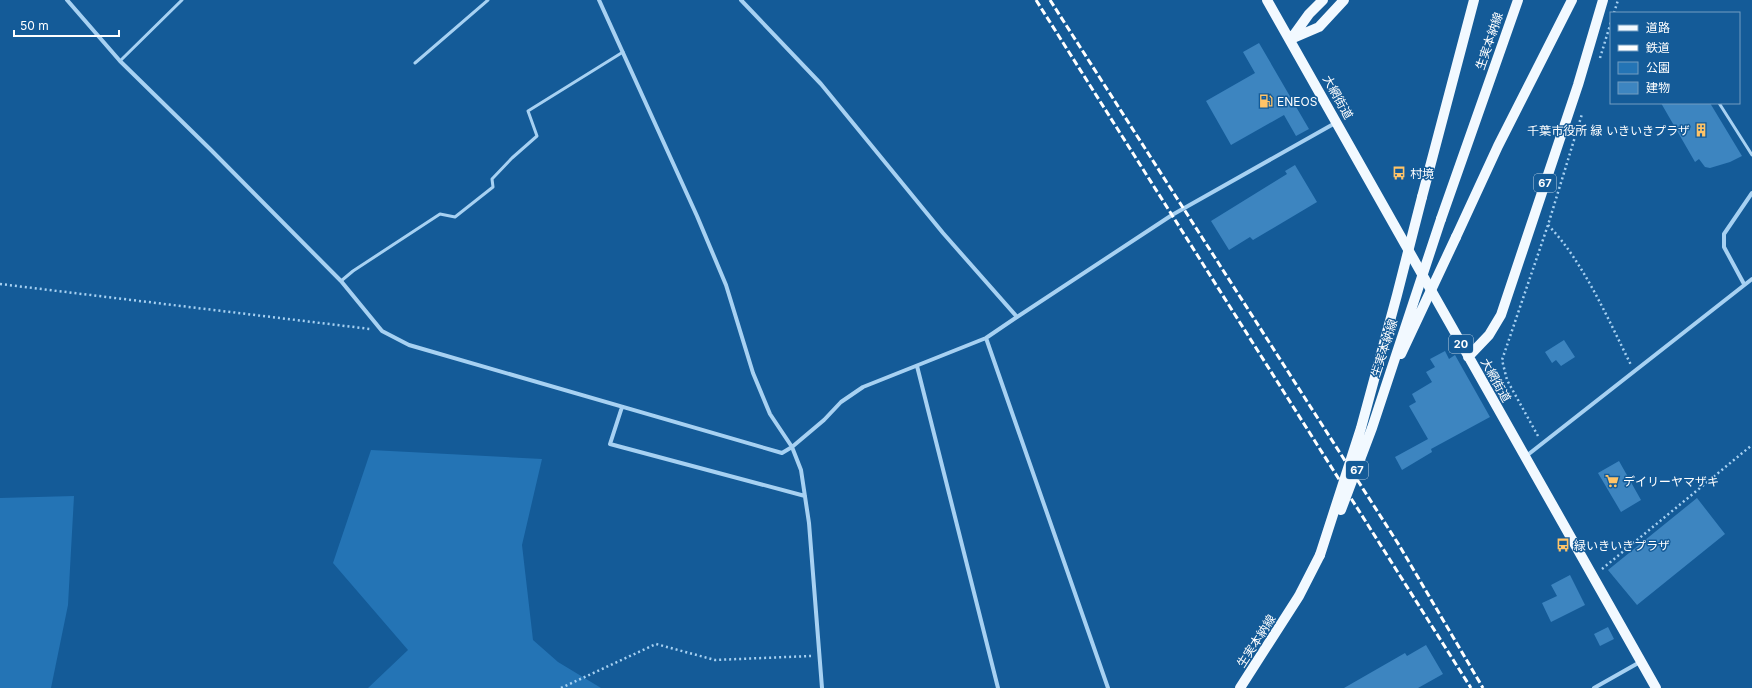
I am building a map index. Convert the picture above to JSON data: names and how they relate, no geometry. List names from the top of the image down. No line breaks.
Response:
{"streets":{"main road":["生実本納線","大網街道","67","20"]},"crossings":[["大網街道","67"]],"places":{"fuel station":["ENEOS"],"building":["千葉市役所 緑 いきいきプラザ"],"bus stop":["村境","緑いきいきプラザ"],"supermarket":["デイリーヤマザキ"]},"legend":["道路","鉄道","公園","建物"],"scale_bar":"50 m"}
